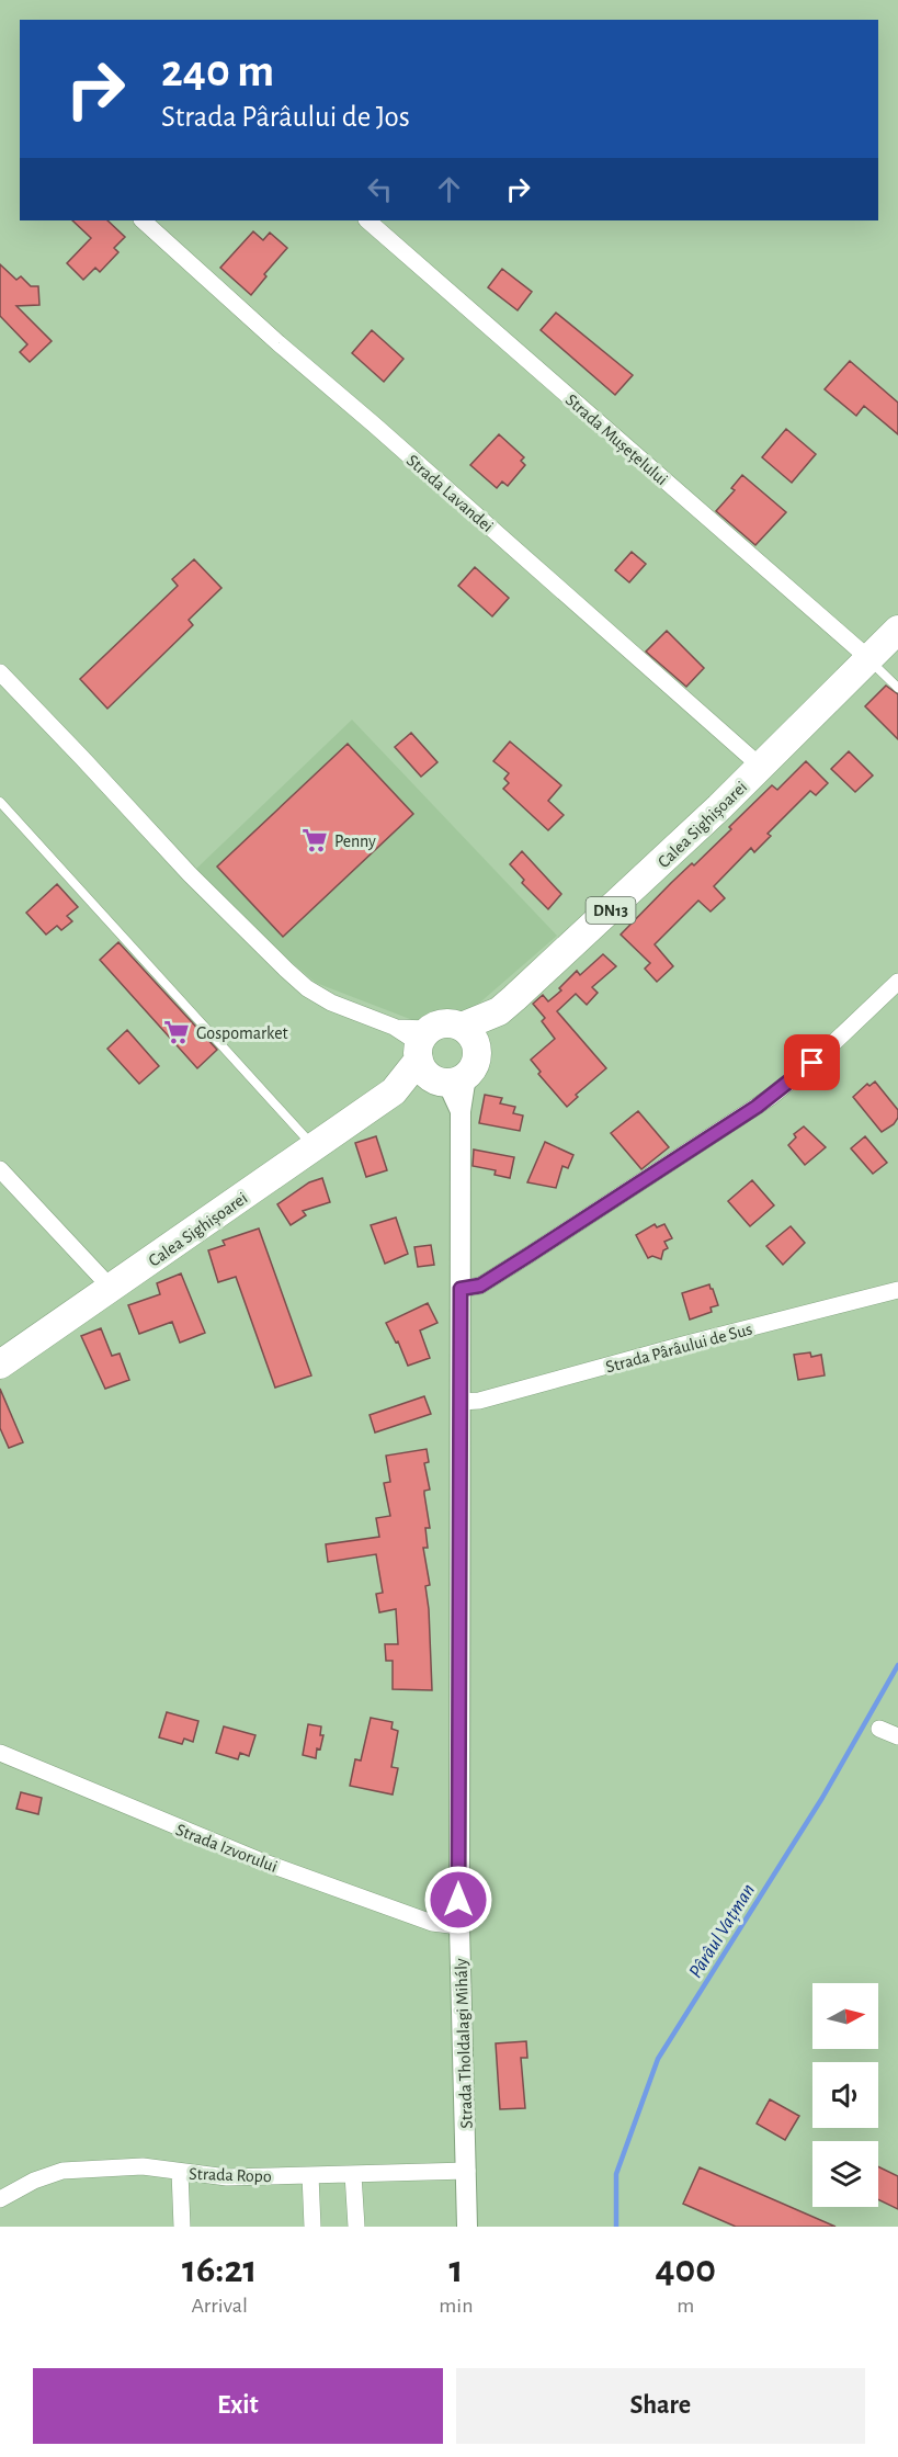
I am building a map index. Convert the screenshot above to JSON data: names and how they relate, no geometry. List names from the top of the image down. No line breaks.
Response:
{"streets":{"highway":["Calea Sighișoarei","DN13"],"street":["Strada Mușețelului","Strada Lavandei","Strada Pârâului de Sus","Strada Izvorului","Strada Tholdalagi Mihály","Strada Ropo"]},"crossings":[["Strada Mușețelului","Calea Sighișoarei"],["Strada Lavandei","Calea Sighișoarei"],["Calea Sighișoarei","DN13"],["Calea Sighișoarei","Strada Tholdalagi Mihály"],["DN13","Strada Tholdalagi Mihály"],["Strada Pârâului de Sus","Strada Tholdalagi Mihály"],["Strada Izvorului","Strada Tholdalagi Mihály"],["Strada Tholdalagi Mihály","Strada Ropo"]],"water":["Pârâul Vațman"],"places":{"supermarket":["Penny","Gospomarket"]},"north":"right","page":{"turn":["240 m","Strada Pârâului de Jos"],"eta":["16:21","Arrival","1","min","400","m"],"buttons":["Exit","Share"]}}
